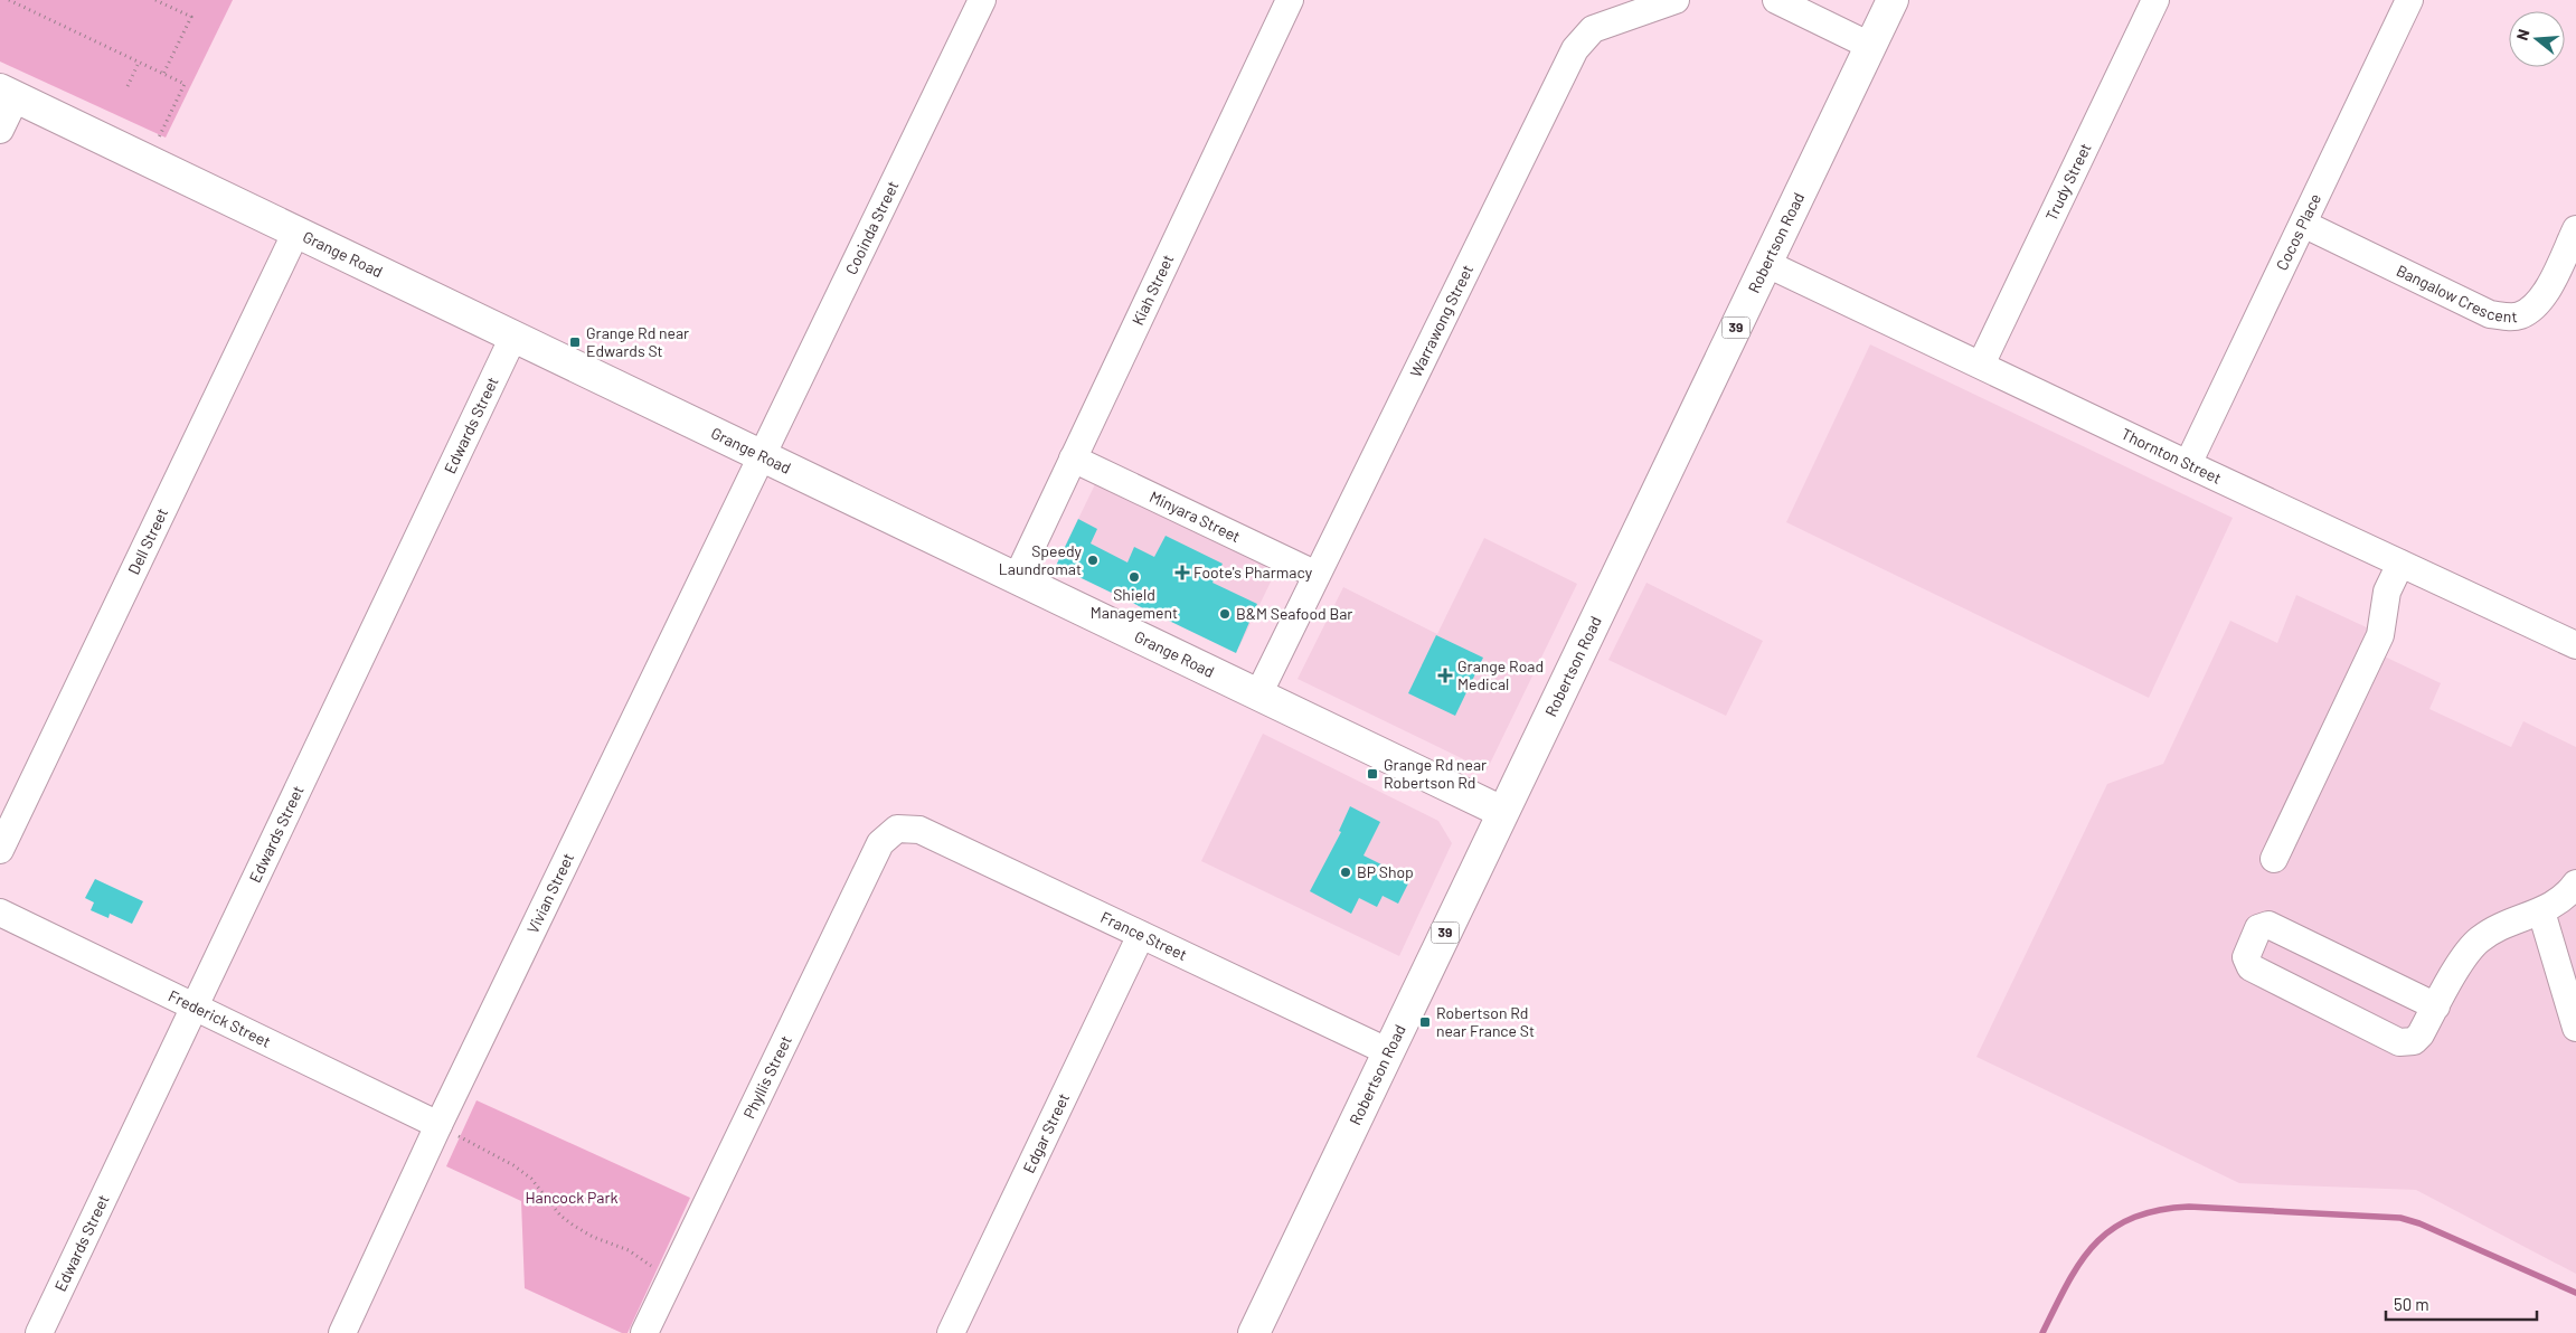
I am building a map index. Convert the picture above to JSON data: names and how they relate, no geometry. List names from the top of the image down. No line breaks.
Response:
{"streets":{"main road":["Robertson Road","Grange Road","39"],"street":["Trudy Street","Cooinda Street","Cocos Place","Kiah Street","Bangalow Crescent","Warrawong Street","Edwards Street","Thornton Street","Minyara Street","Dell Street","Vivian Street","France Street","Frederick Street","Phyllis Street","Edgar Street"]},"crossings":[["Trudy Street","Thornton Street"],["Cooinda Street","Grange Road"],["Cooinda Street","Vivian Street"],["Cocos Place","Bangalow Crescent"],["Cocos Place","Thornton Street"],["Robertson Road","Grange Road"],["Robertson Road","Thornton Street"],["Robertson Road","France Street"],["Grange Road","Kiah Street"],["Grange Road","Warrawong Street"],["Grange Road","Edwards Street"],["Grange Road","Dell Street"],["Grange Road","Vivian Street"],["Kiah Street","Minyara Street"],["Warrawong Street","Minyara Street"],["Edwards Street","Frederick Street"],["Vivian Street","Frederick Street"],["France Street","Phyllis Street"],["France Street","Edgar Street"]],"parks":["Hancock Park"],"places":{"transit":["Grange Rd near Edwards St","Grange Rd near Robertson Rd","Robertson Rd near France St"],"other":["Speedy Laundromat","Shield Management","B&M Seafood Bar","BP Shop"],"health":["Foote's Pharmacy","Grange Road Medical"]},"scale_bar":"50 m","north":"left"}
